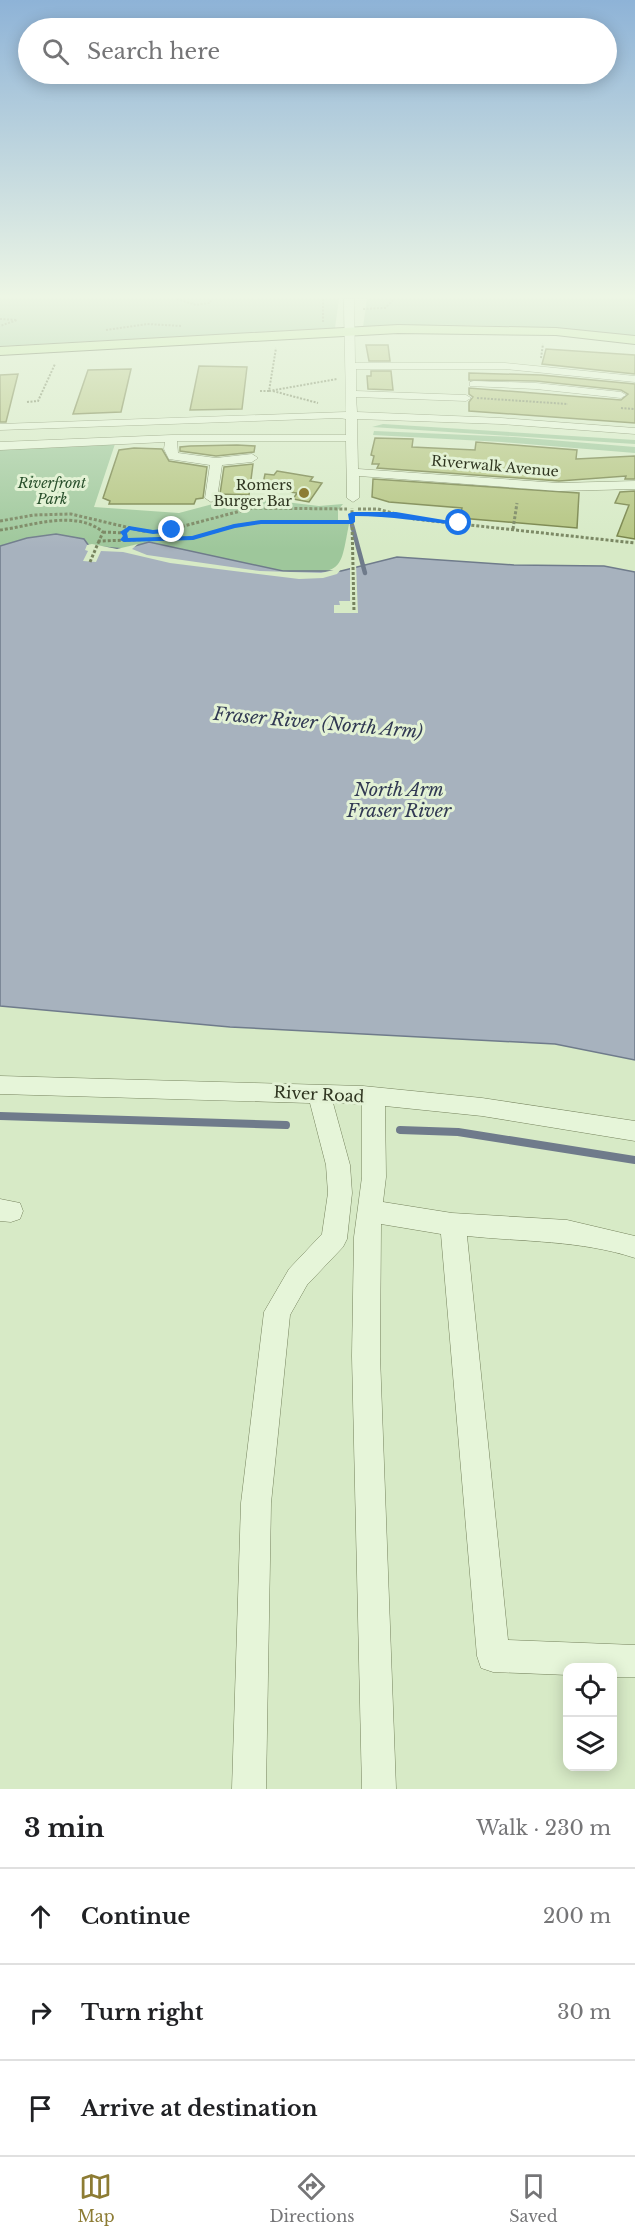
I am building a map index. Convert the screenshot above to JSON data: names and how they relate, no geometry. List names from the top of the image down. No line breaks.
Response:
{"streets":{"street":["Riverwalk Avenue","River Road"]},"water":["Fraser River (North Arm)","North Arm Fraser River"],"parks":["Riverfront Park"],"places":["Romers Burger Bar"],"page":{"search":"Search here","heading":["3 min","Walk · 230 m"],"list":[["Continue","200 m"],["Turn right","30 m"],"Arrive at destination"],"nav":["Map","Directions","Saved"]}}
